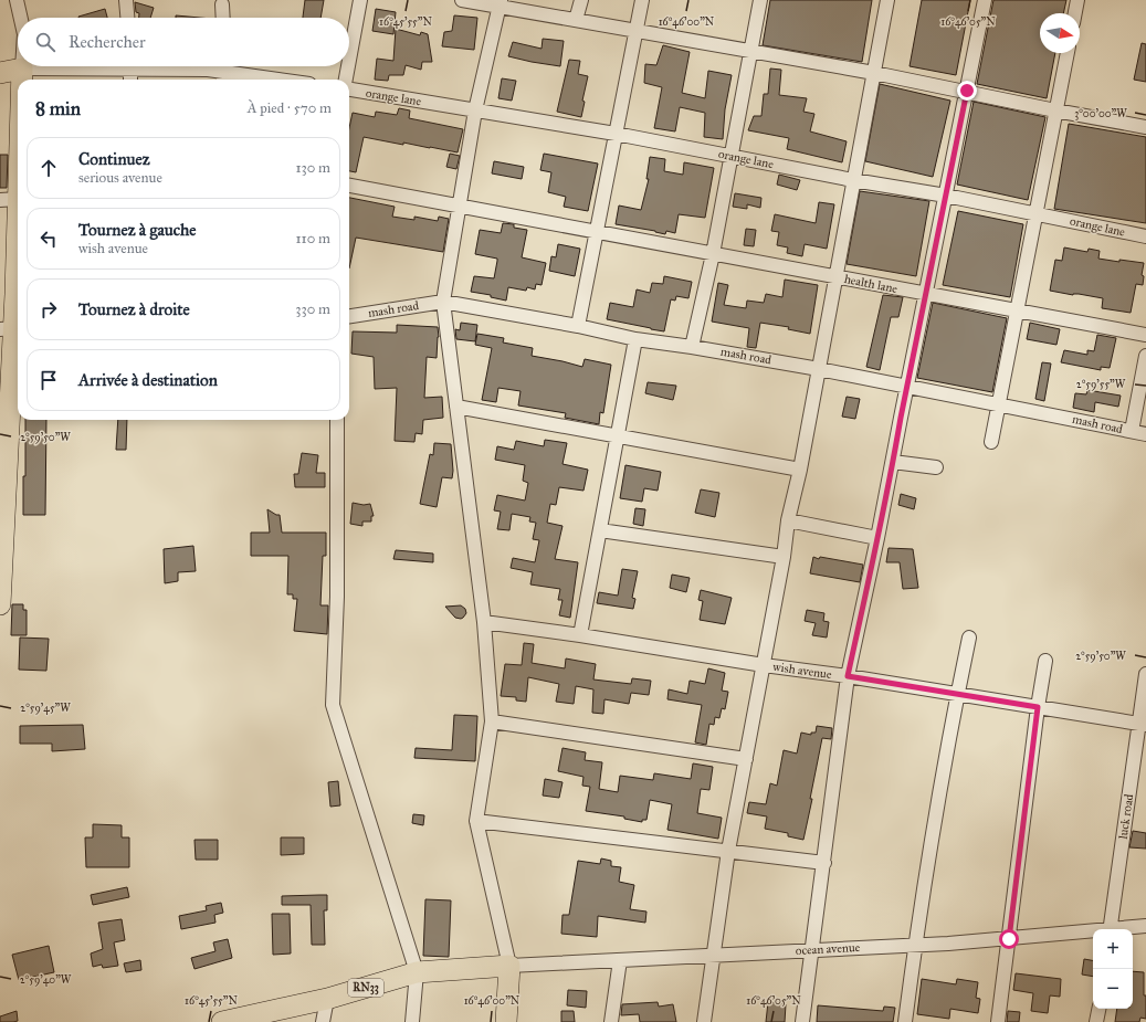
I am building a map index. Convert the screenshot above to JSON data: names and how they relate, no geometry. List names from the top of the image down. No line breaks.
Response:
{"streets":{"main road":["RN33"],"street":["orange lane","health lane","mash road","wish avenue","luck road","ocean avenue"]},"crossings":[["wish avenue","luck road"],["ocean avenue","RN33"]],"north":"right","page":{"search":"Rechercher","heading":["8 min","À pied · 570 m"],"list":[["Continuez","serious avenue","130 m"],["Tournez à gauche","wish avenue","110 m"],["Tournez à droite","330 m"],"Arrivée à destination"],"map_buttons":["+","−"]},"coordinates":["16°45'55\"N","16°46'00\"N","16°46'05\"N","3°00'00\"W","2°59'55\"W","2°59'50\"W","2°59'45\"W","2°59'40\"W"]}
